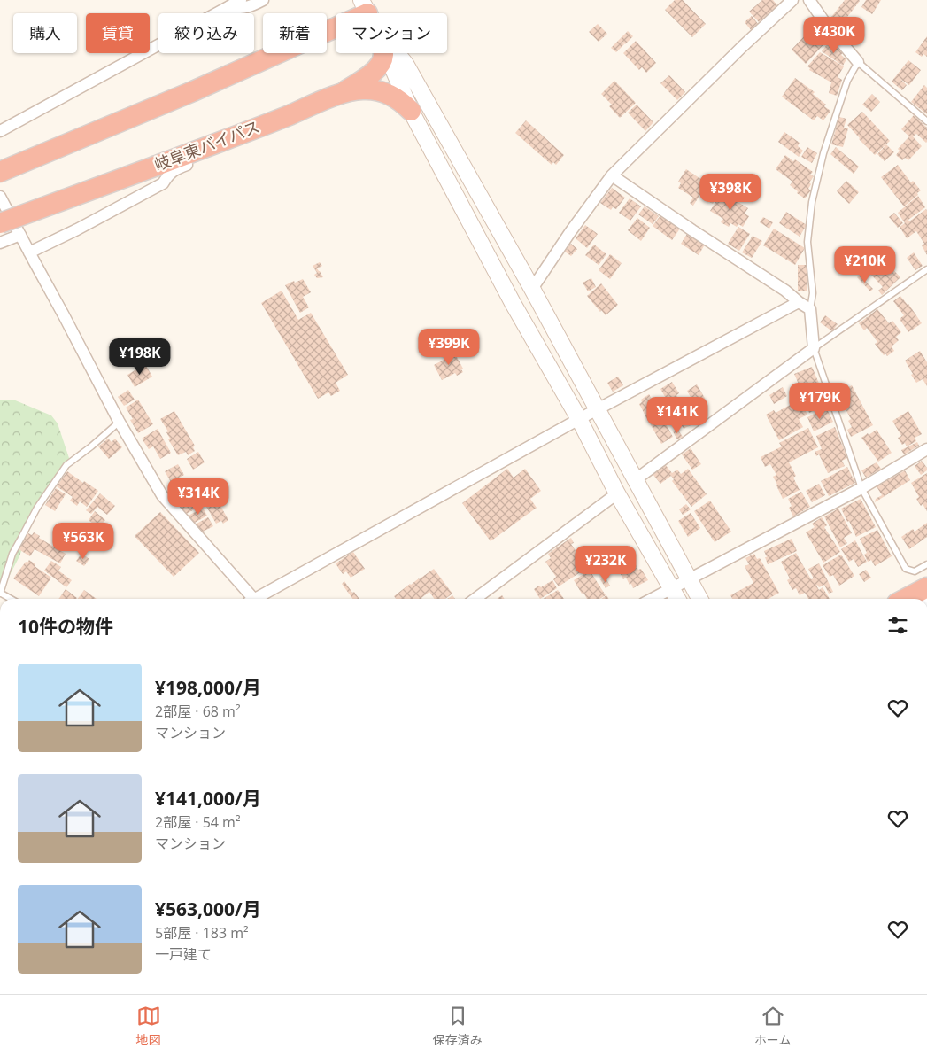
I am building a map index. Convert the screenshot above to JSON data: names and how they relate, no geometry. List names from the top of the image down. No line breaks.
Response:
{"streets":{"highway":["岐阜東バイパス"]},"page":{"chip":["購入","賃貸","絞り込み","新着","マンション"],"price":["¥430K","¥398K","¥210K","¥399K","¥198K","¥179K","¥141K","¥314K","¥563K","¥232K"],"heading":"10件の物件","list":[{"name":"¥198,000/月","note":"2部屋 · 68 m² · マンション"},{"name":"¥141,000/月","note":"2部屋 · 54 m² · マンション"},{"name":"¥563,000/月","note":"5部屋 · 183 m² · 一戸建て"}],"tabs":["地図","保存済み","ホーム"]}}
